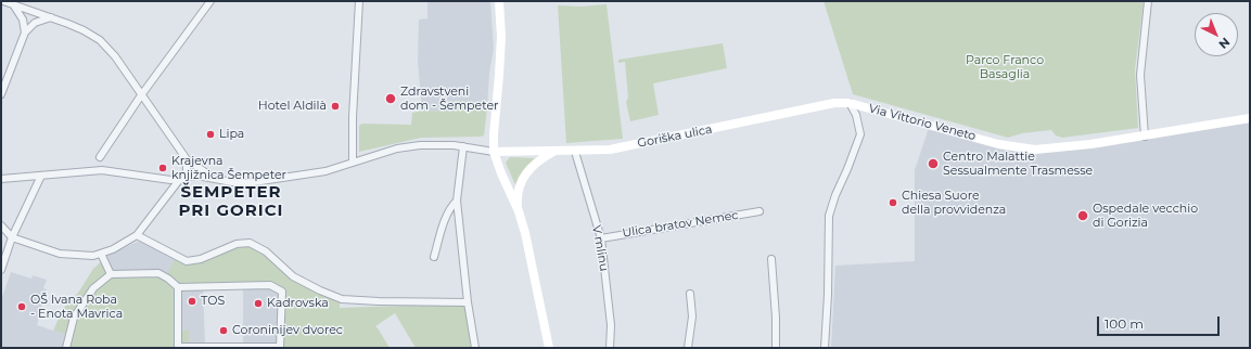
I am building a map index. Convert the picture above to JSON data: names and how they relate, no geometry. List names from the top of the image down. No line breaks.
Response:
{"streets":{"street":["Via Vittorio Veneto","Goriška ulica","Ulica bratov Nemec","V mlinu"]},"crossings":[["Via Vittorio Veneto","Goriška ulica"],["Goriška ulica","V mlinu"],["Ulica bratov Nemec","V mlinu"]],"districts":["ŠEMPETER PRI GORICI"],"parks":["Parco Franco Basaglia"],"places":["Zdravstveni dom - Šempeter","Hotel Aldilà","Lipa","Centro Malattie Sessualmente Trasmesse","Krajevna knjižnica Šempeter","Chiesa Suore della provvidenza","Ospedale vecchio di Gorizia","TOS","Kadrovska","OŠ Ivana Roba - Enota Mavrica","Coroninijev dvorec"],"scale_bar":"100 m","north":"bottom right"}
